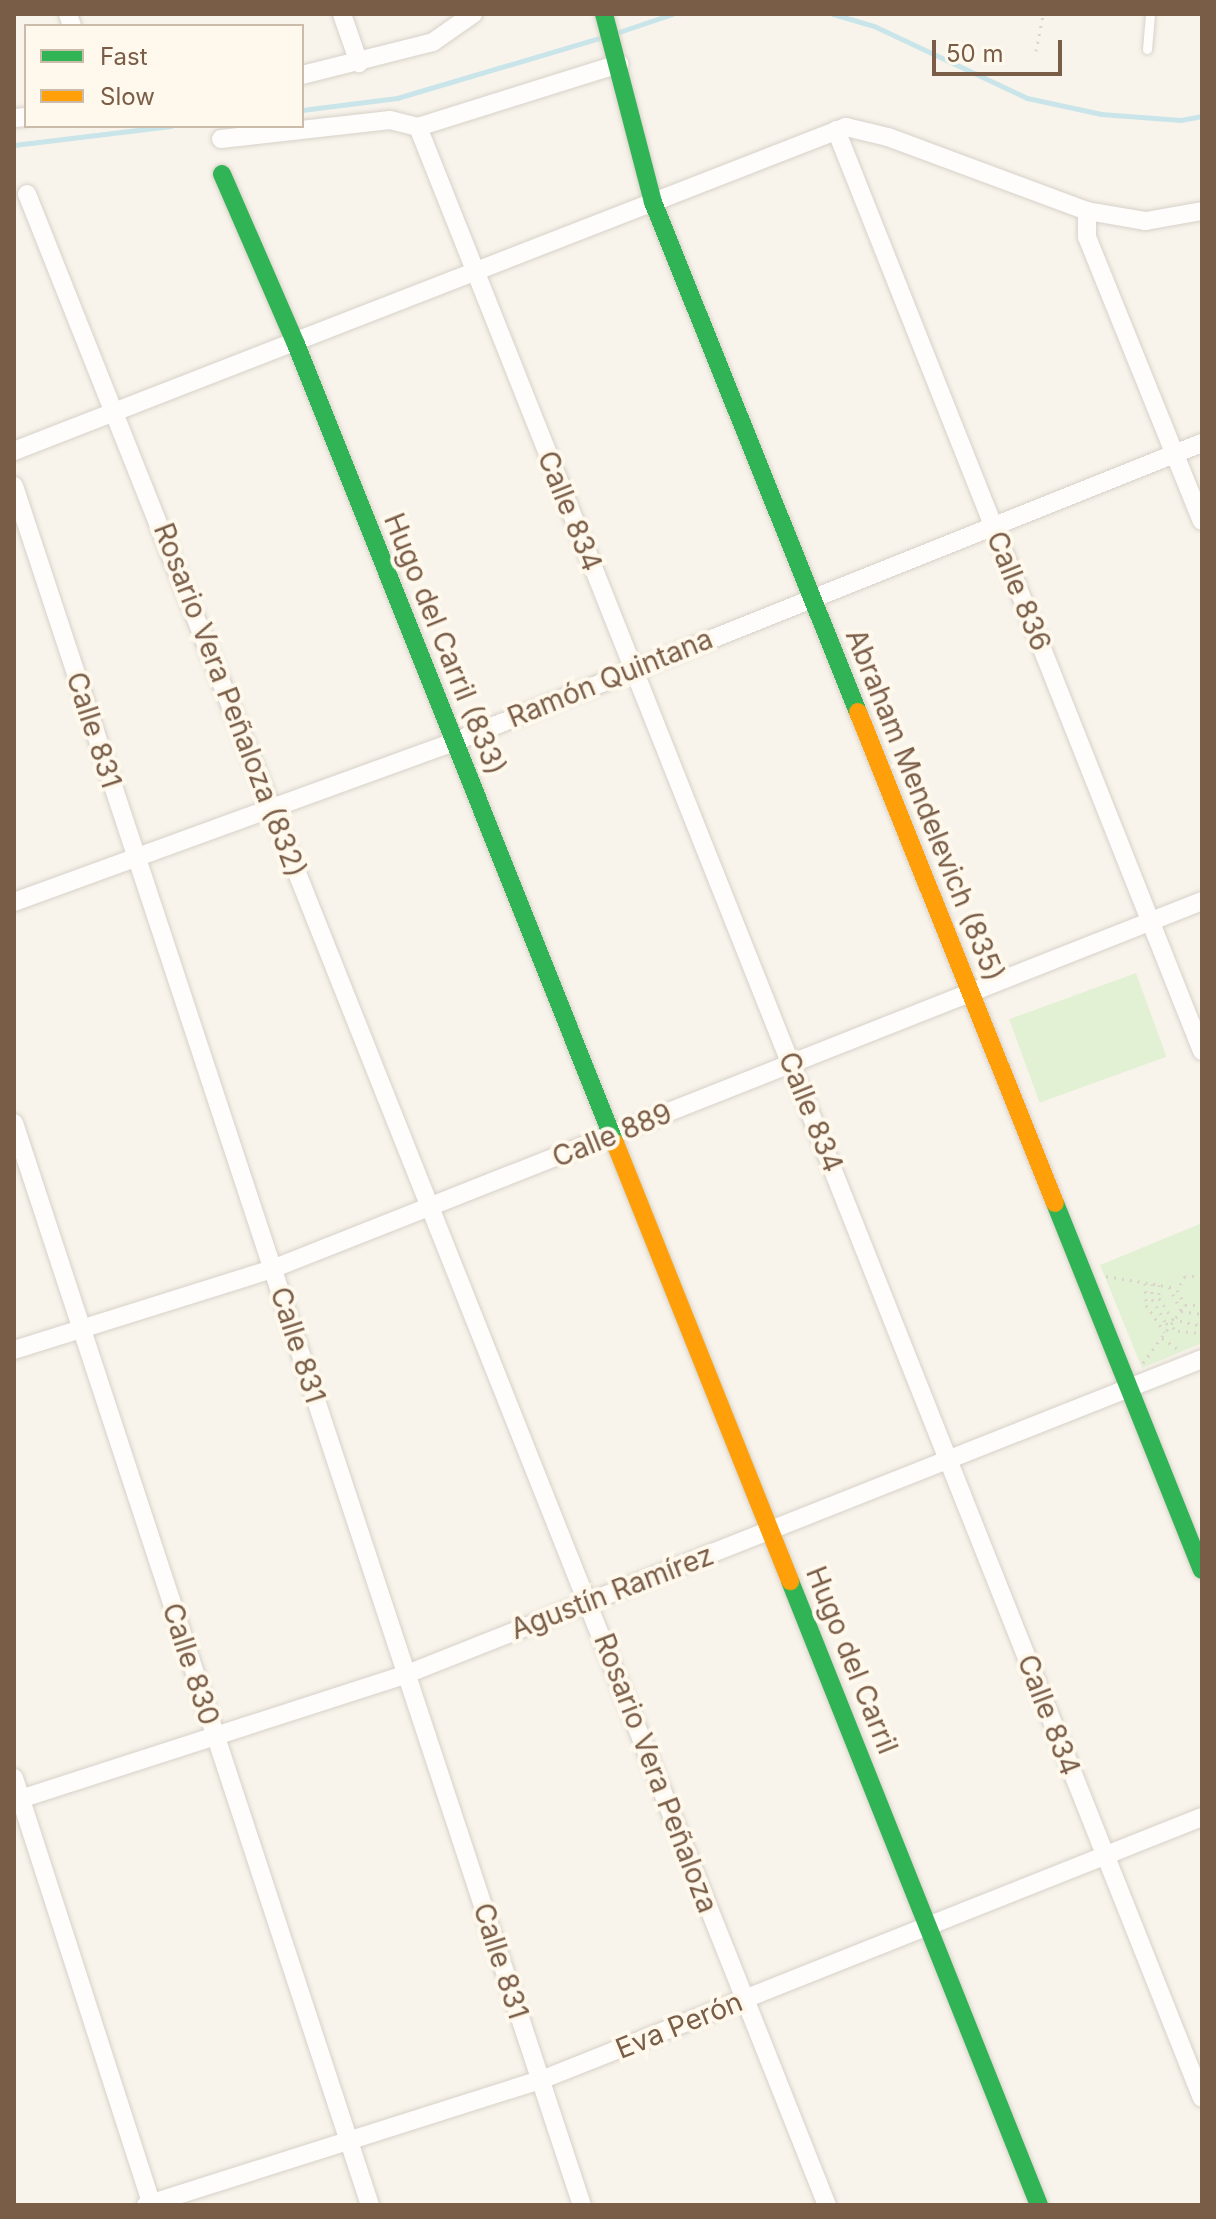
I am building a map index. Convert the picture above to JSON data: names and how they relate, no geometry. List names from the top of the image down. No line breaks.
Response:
{"streets":{"street":["Calle 834","Calle 836","Hugo del Carril (833)","Ramón Quintana","Rosario Vera Peñaloza (832)","Calle 831","Abraham Mendelevich (835)","Calle 889","Agustín Ramírez","Hugo del Carril","Calle 830","Rosario Vera Peñaloza","Eva Perón"]},"crossings":[["Calle 834","Ramón Quintana"],["Calle 834","Calle 889"],["Calle 834","Agustín Ramírez"],["Calle 834","Eva Perón"],["Calle 836","Ramón Quintana"],["Calle 836","Calle 889"],["Hugo del Carril (833)","Ramón Quintana"],["Hugo del Carril (833)","Calle 889"],["Hugo del Carril (833)","Hugo del Carril"],["Ramón Quintana","Rosario Vera Peñaloza (832)"],["Ramón Quintana","Calle 831"],["Ramón Quintana","Abraham Mendelevich (835)"],["Rosario Vera Peñaloza (832)","Calle 889"],["Rosario Vera Peñaloza (832)","Rosario Vera Peñaloza"],["Calle 831","Calle 889"],["Calle 831","Agustín Ramírez"],["Calle 831","Eva Perón"],["Abraham Mendelevich (835)","Calle 889"],["Abraham Mendelevich (835)","Agustín Ramírez"],["Calle 889","Hugo del Carril"],["Calle 889","Calle 830"],["Calle 889","Rosario Vera Peñaloza"],["Agustín Ramírez","Hugo del Carril"],["Agustín Ramírez","Calle 830"],["Agustín Ramírez","Rosario Vera Peñaloza"],["Hugo del Carril","Eva Perón"],["Calle 830","Eva Perón"],["Rosario Vera Peñaloza","Eva Perón"]],"legend":["Fast","Slow"],"scale_bar":"50 m"}
